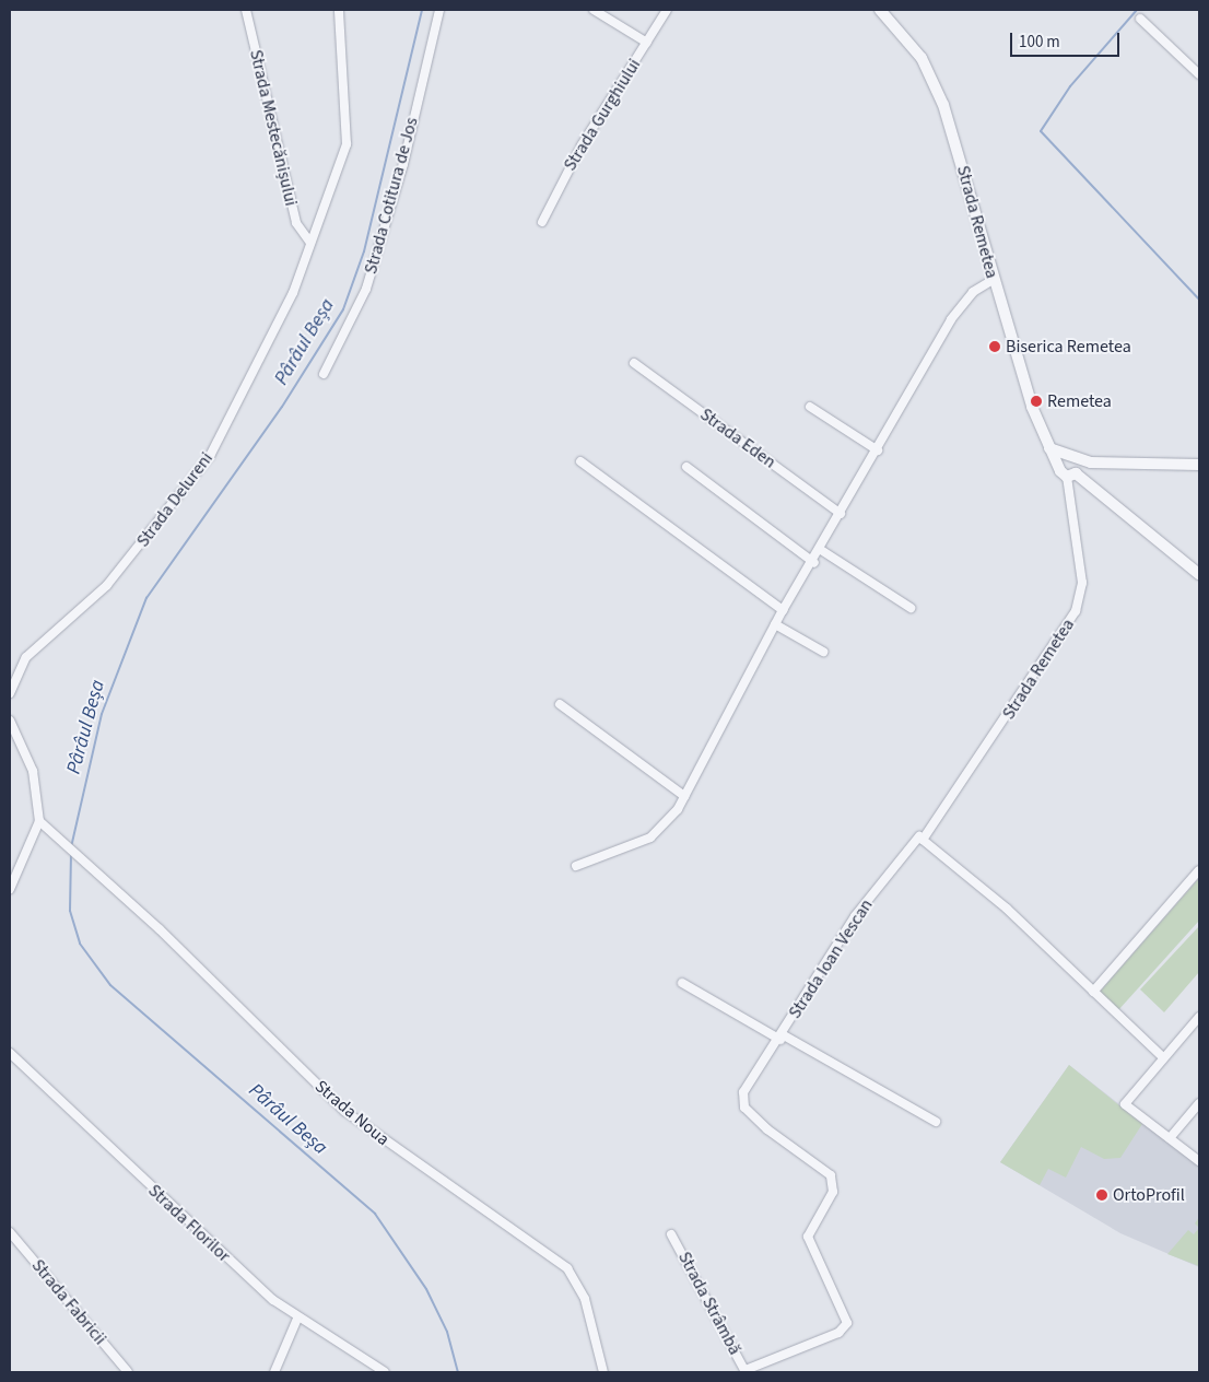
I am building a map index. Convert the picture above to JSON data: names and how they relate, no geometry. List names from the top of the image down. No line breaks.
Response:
{"streets":{"street":["Strada Gurghiului","Strada Mestecănișului","Strada Cotitura de Jos","Strada Remetea","Strada Eden","Strada Delureni","Strada Ioan Vescan","Strada Noua","Strada Florilor","Strada Fabricii","Strada Strâmbă"]},"crossings":[["Strada Mestecănișului","Strada Delureni"],["Strada Remetea","Strada Ioan Vescan"],["Strada Ioan Vescan","Strada Strâmbă"]],"water":["Pârâul Beșa"],"places":["Biserica Remetea","Remetea","OrtoProfil"],"scale_bar":"100 m"}
